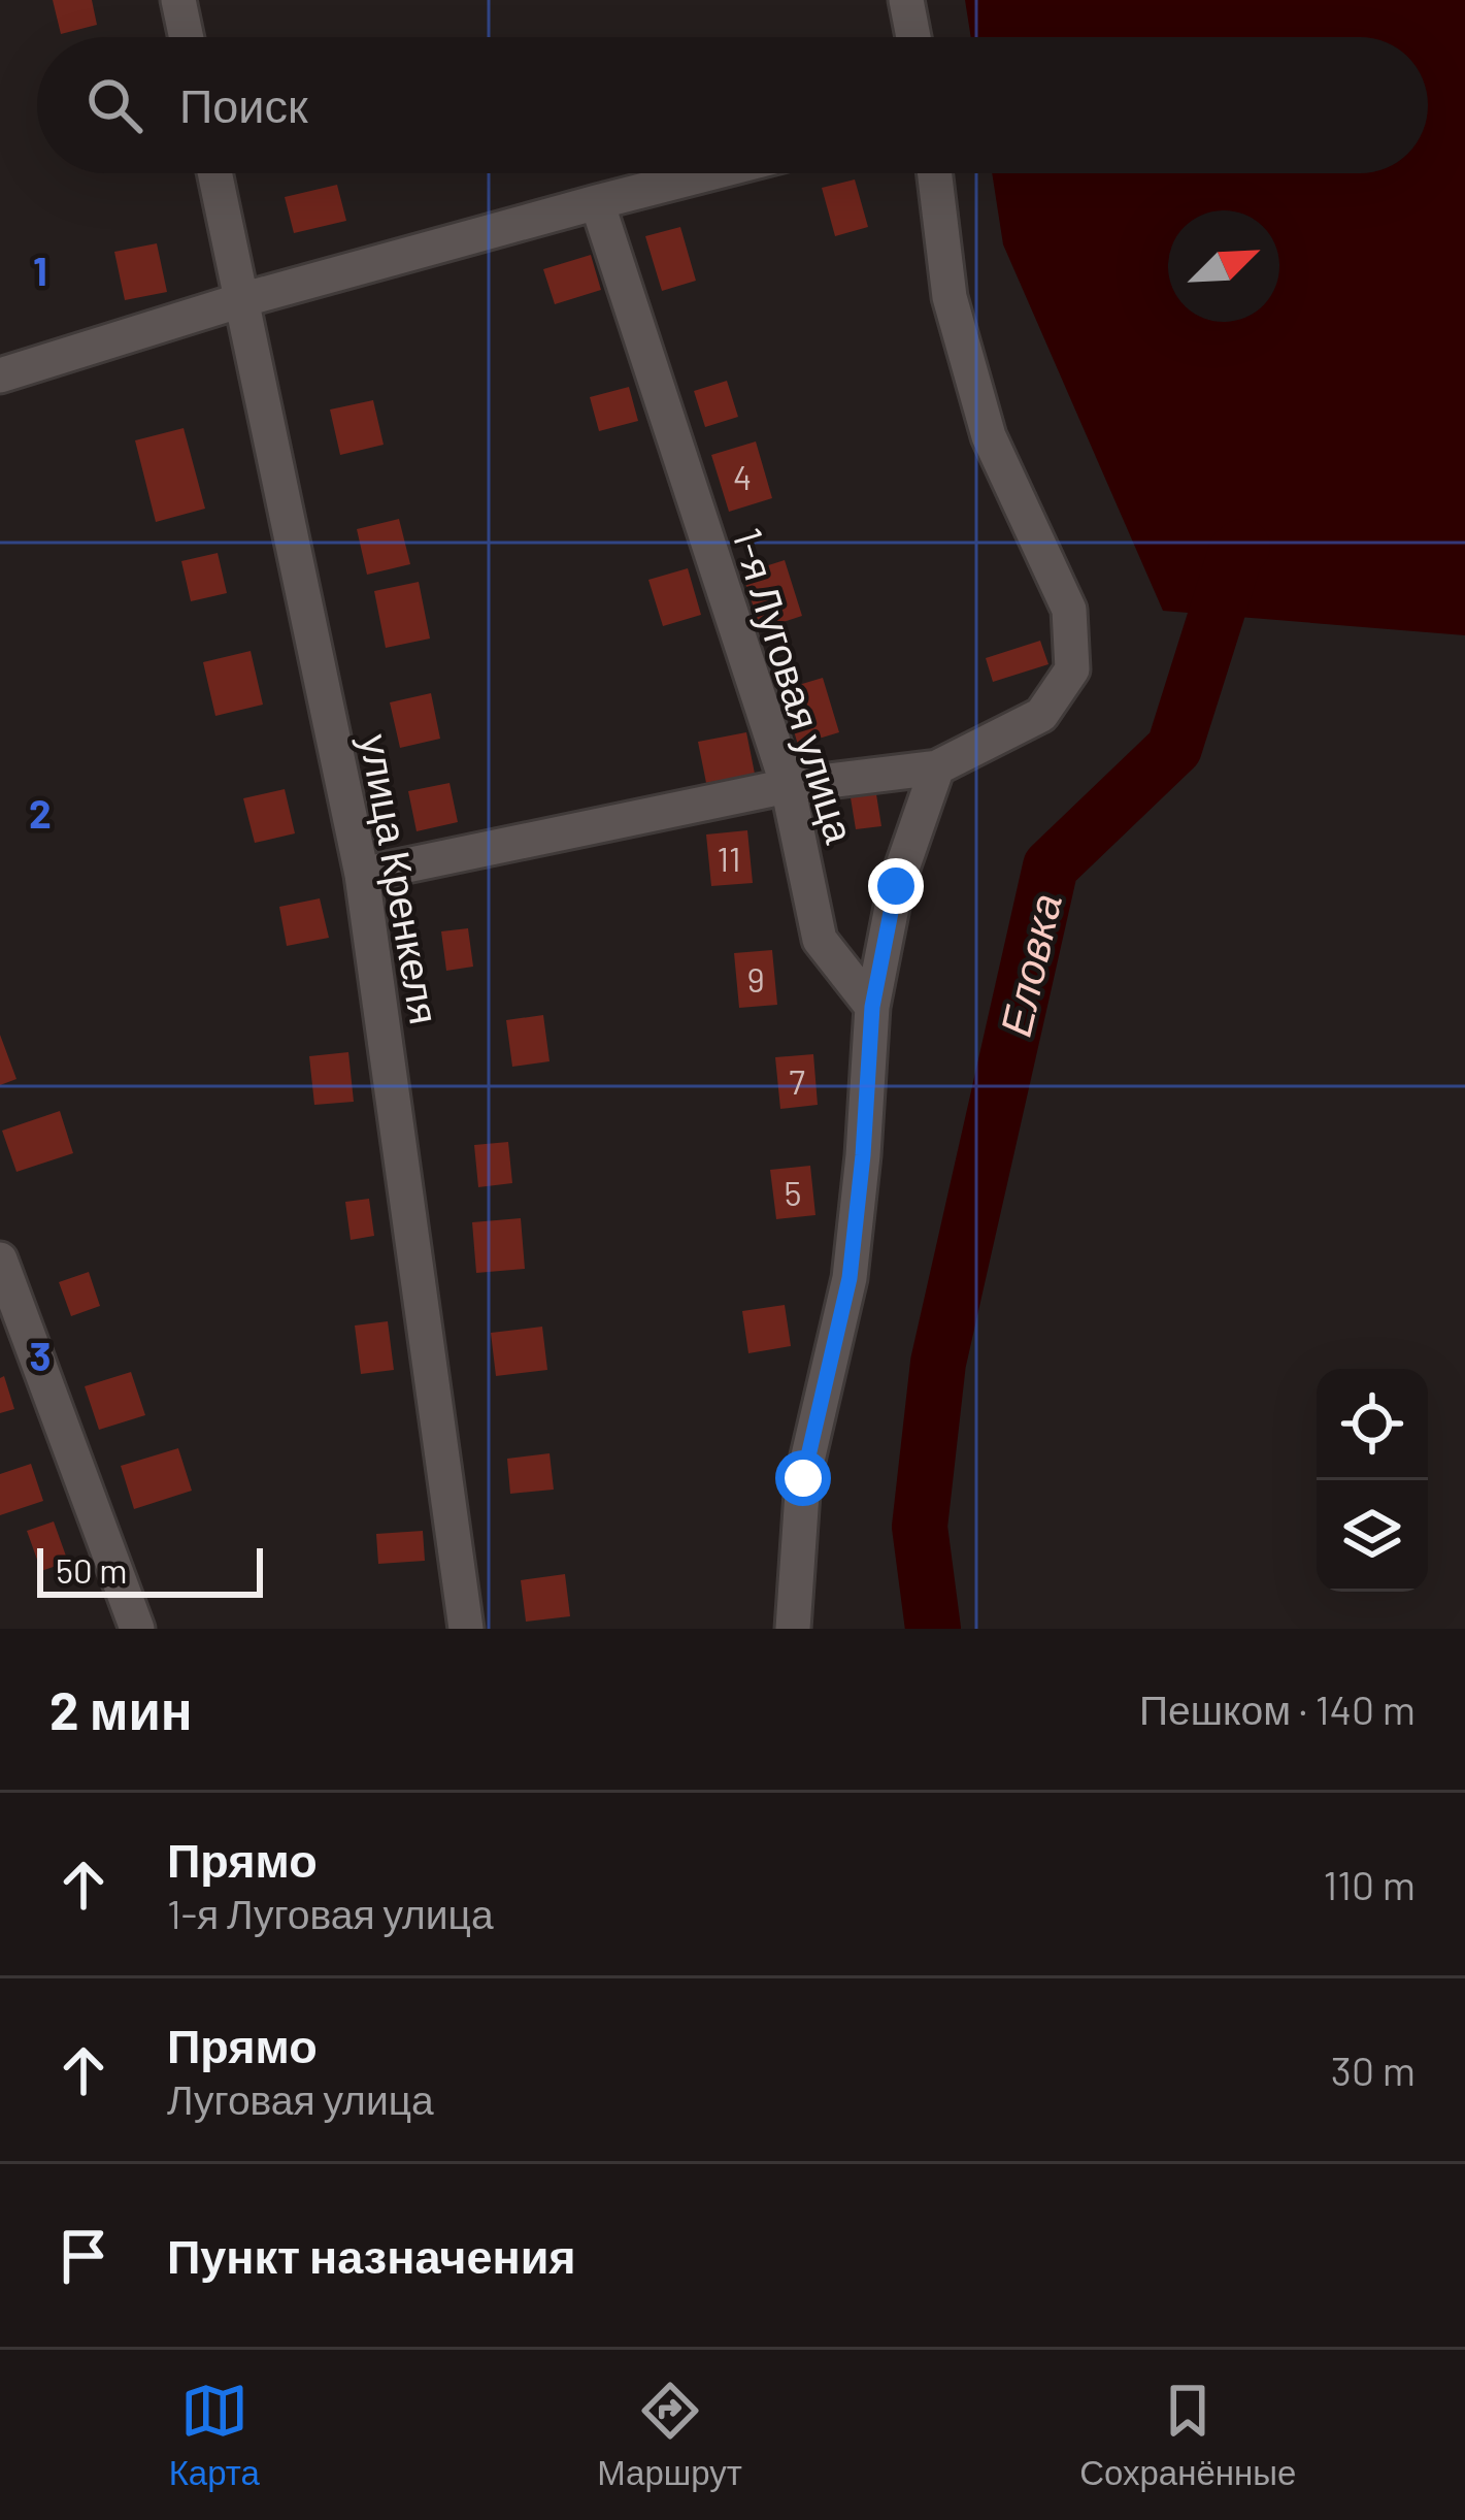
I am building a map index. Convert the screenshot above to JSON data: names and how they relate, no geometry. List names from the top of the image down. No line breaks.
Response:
{"streets":{"street":["1-я Луговая улица","улица Кренкеля"]},"water":["Еловка"],"house_numbers":["4","11","9","7","5"],"scale_bar":"50 m","north":"top right","page":{"search":"Поиск","scale":"50 m","heading":["2 мин","Пешком · 140 m"],"list":[["Прямо","1-я Луговая улица","110 m"],["Прямо","Луговая улица","30 m"],"Пункт назначения"],"nav":["Карта","Маршрут","Сохранённые"]},"grid":{"rows":["1","2","3"]}}
